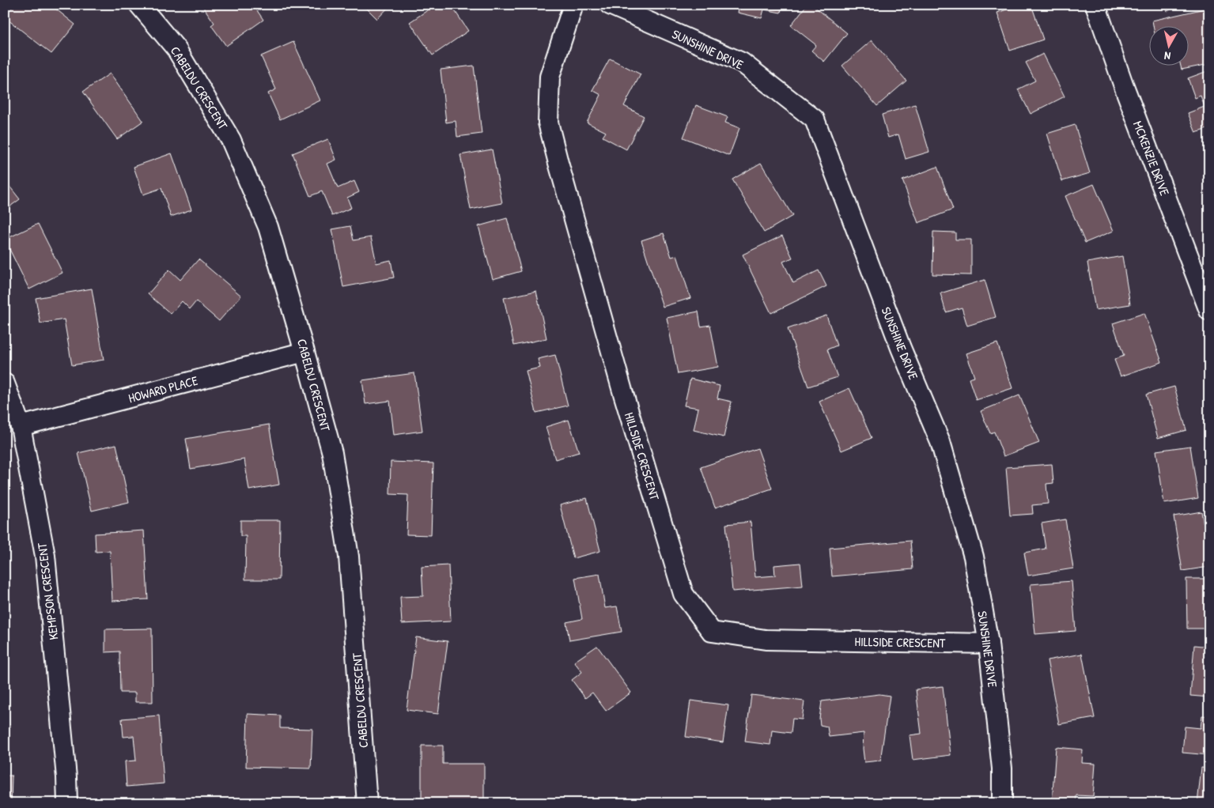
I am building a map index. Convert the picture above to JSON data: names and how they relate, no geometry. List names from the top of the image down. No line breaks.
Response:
{"streets":{"street":["SUNSHINE DRIVE","CABELDU CRESCENT","MCKENZIE DRIVE","HOWARD PLACE","HILLSIDE CRESCENT","KEMPSON CRESCENT"]},"crossings":[["SUNSHINE DRIVE","HILLSIDE CRESCENT"],["CABELDU CRESCENT","HOWARD PLACE"],["HOWARD PLACE","KEMPSON CRESCENT"]],"north":"bottom"}
